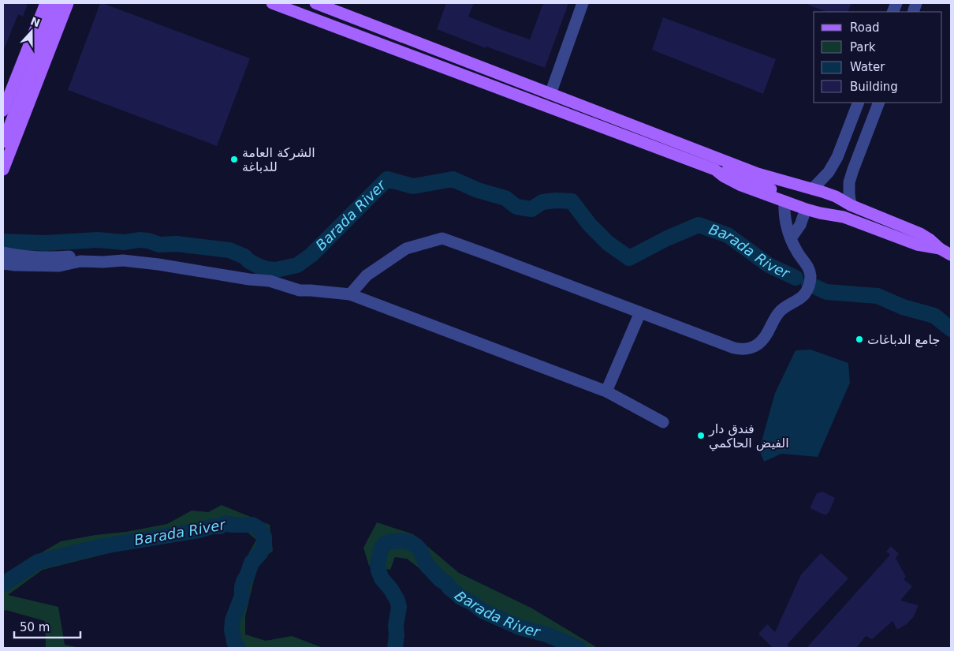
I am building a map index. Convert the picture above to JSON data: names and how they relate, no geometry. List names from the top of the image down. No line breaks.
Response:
{"water":["Barada River"],"places":["الشركة العامة للدباغة","جامع الدباغات","فندق دار الفيض الحاكمي"],"legend":["Road","Park","Water","Building"],"scale_bar":"50 m","north":"top"}
